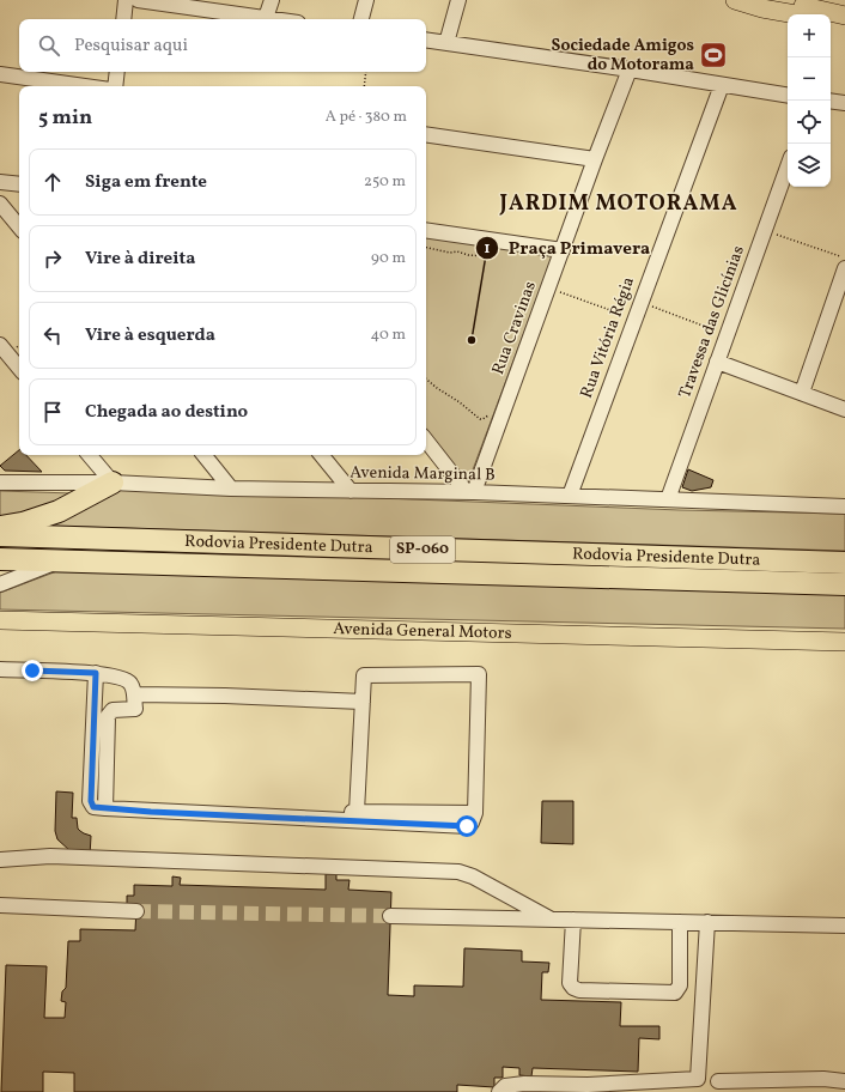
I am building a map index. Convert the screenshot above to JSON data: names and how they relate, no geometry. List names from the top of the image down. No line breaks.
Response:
{"streets":{"highway":["Rodovia Presidente Dutra","SP-060"],"main road":["Avenida General Motors"],"street":["Travessa das Glicínias","Rua Cravinas","Rua Vitória Régia","Avenida Marginal B"]},"crossings":[["Travessa das Glicínias","Avenida Marginal B"],["Rua Cravinas","Avenida Marginal B"],["Rua Vitória Régia","Avenida Marginal B"]],"districts":["JARDIM MOTORAMA"],"places":{"sports":["Sociedade Amigos do Motorama"],"other":["Praça Primavera"]},"page":{"map_buttons":["+","−"],"search":"Pesquisar aqui","heading":["5 min","A pé · 380 m"],"list":[["Siga em frente","250 m"],["Vire à direita","90 m"],["Vire à esquerda","40 m"],"Chegada ao destino"]}}
